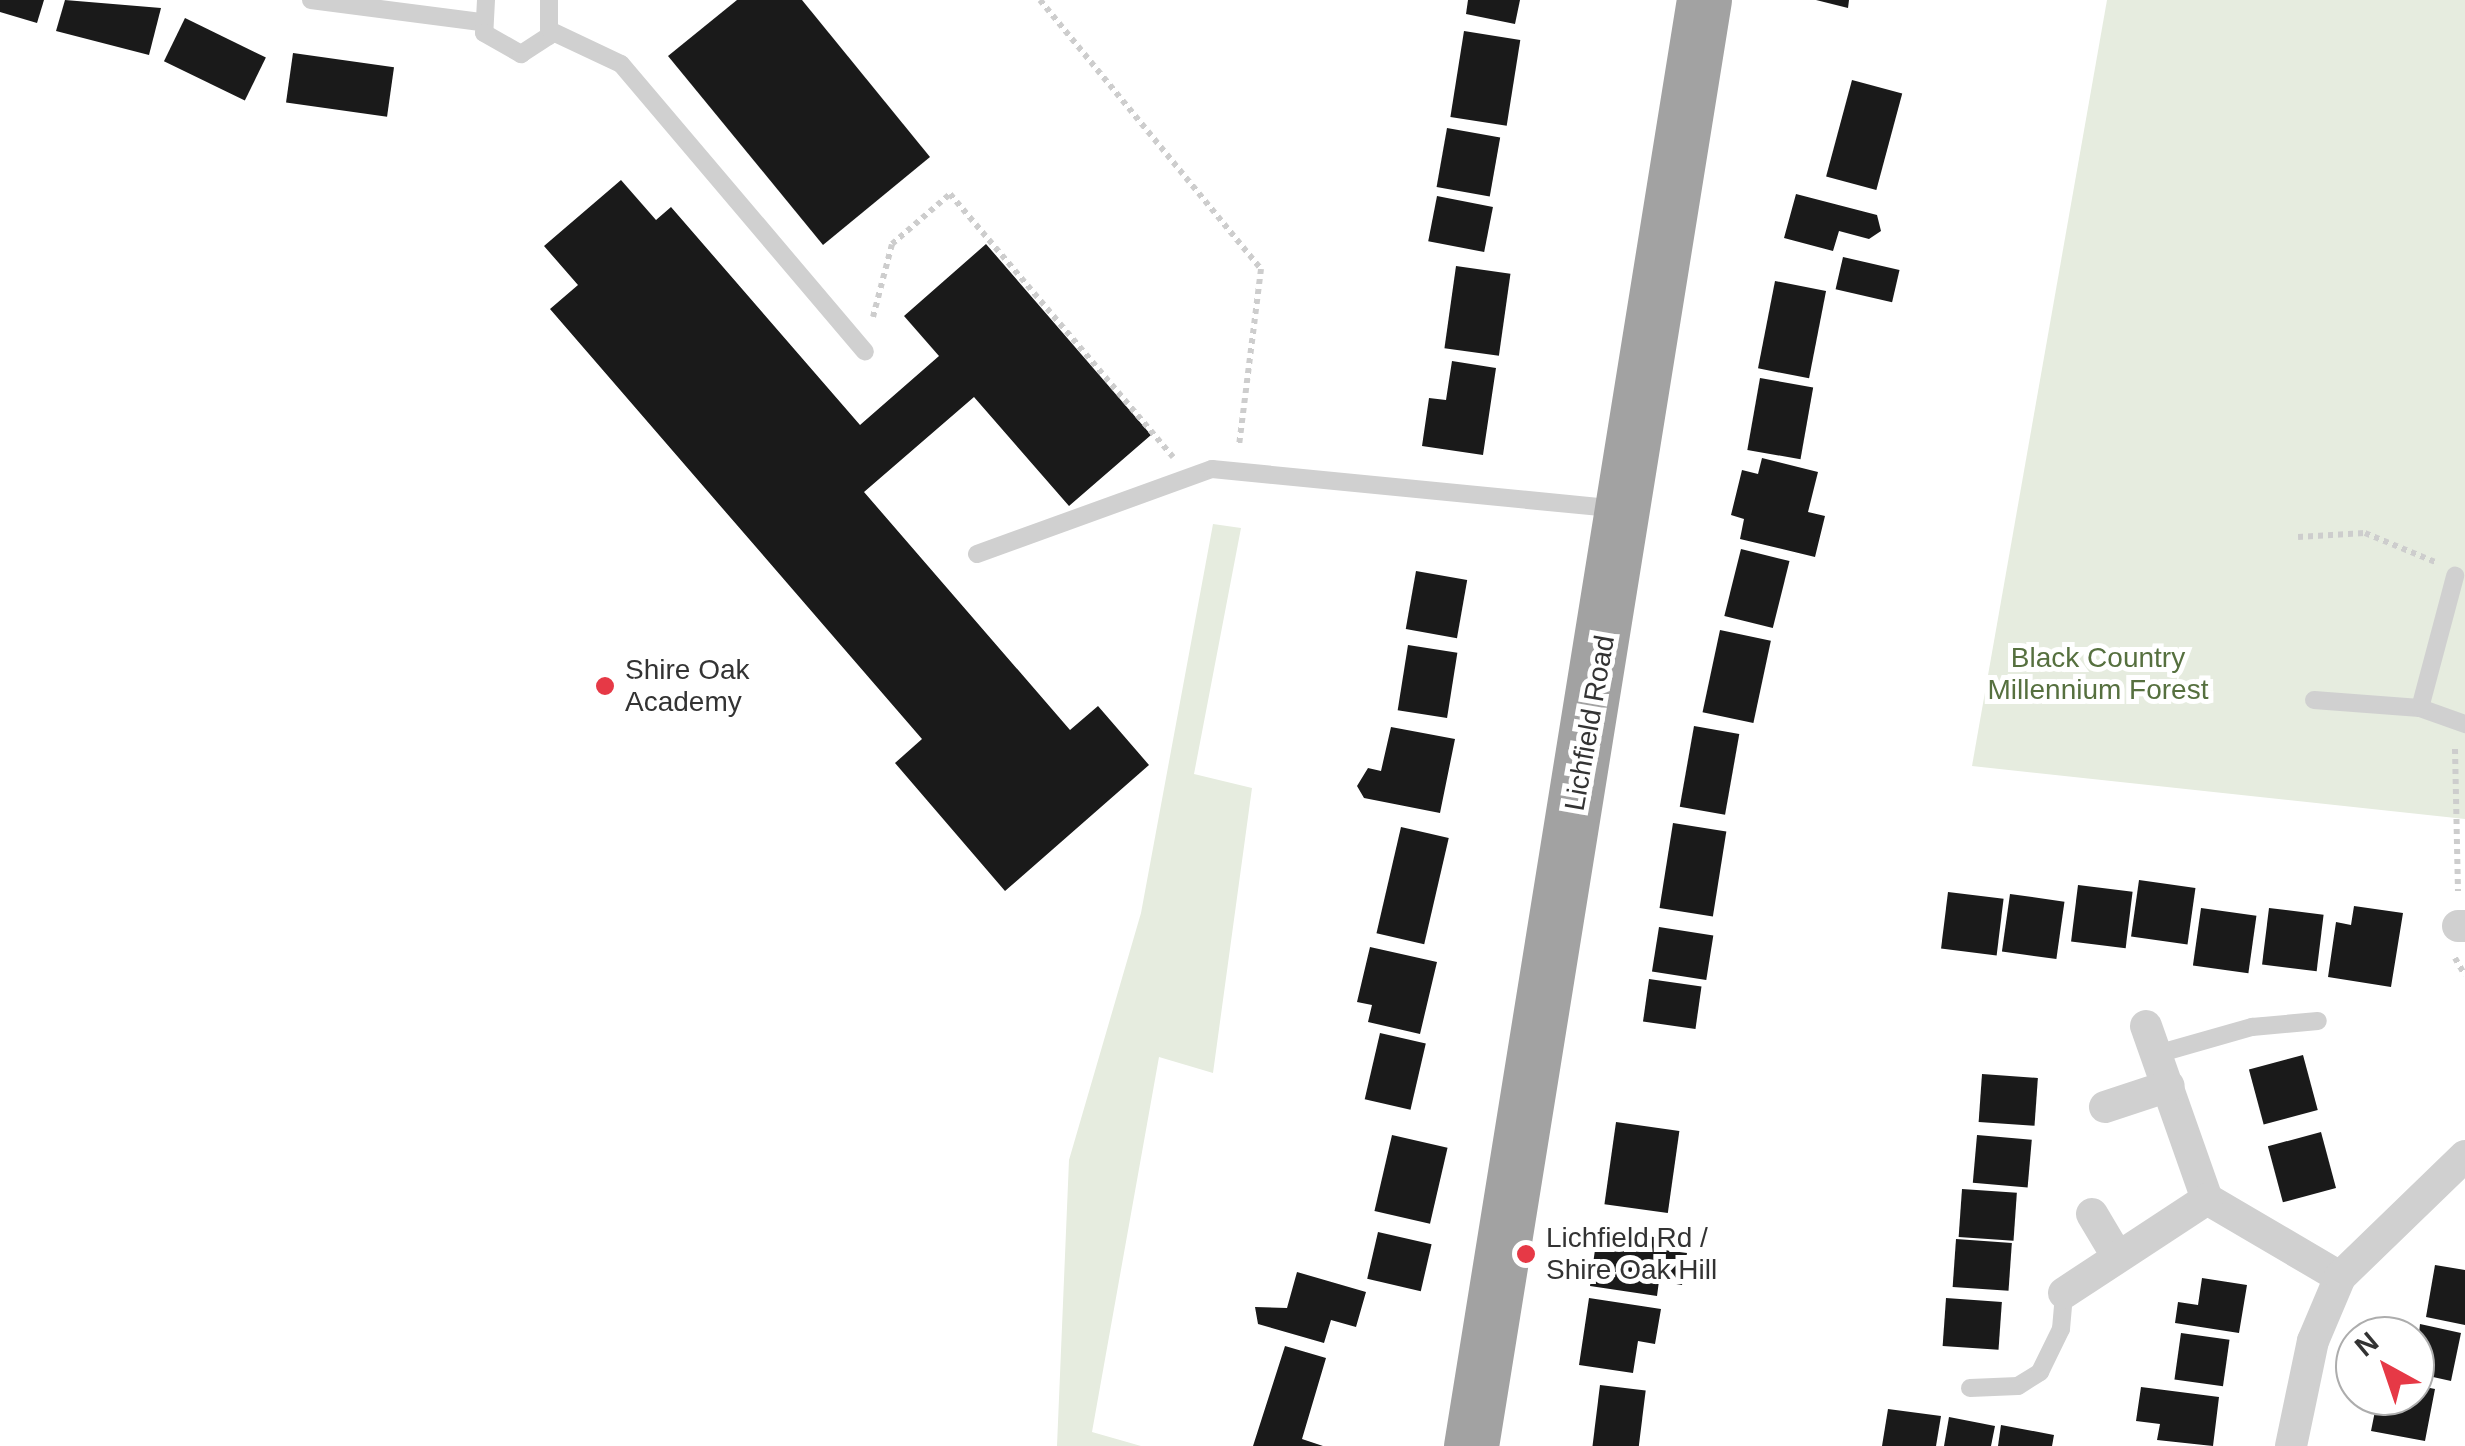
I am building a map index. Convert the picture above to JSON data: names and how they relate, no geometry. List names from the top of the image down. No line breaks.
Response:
{"streets":{"highway":["Lichfield Road"]},"parks":["Black Country Millennium Forest"],"places":["Shire Oak Academy","Lichfield Rd / Shire Oak Hill"],"north":"top left"}
